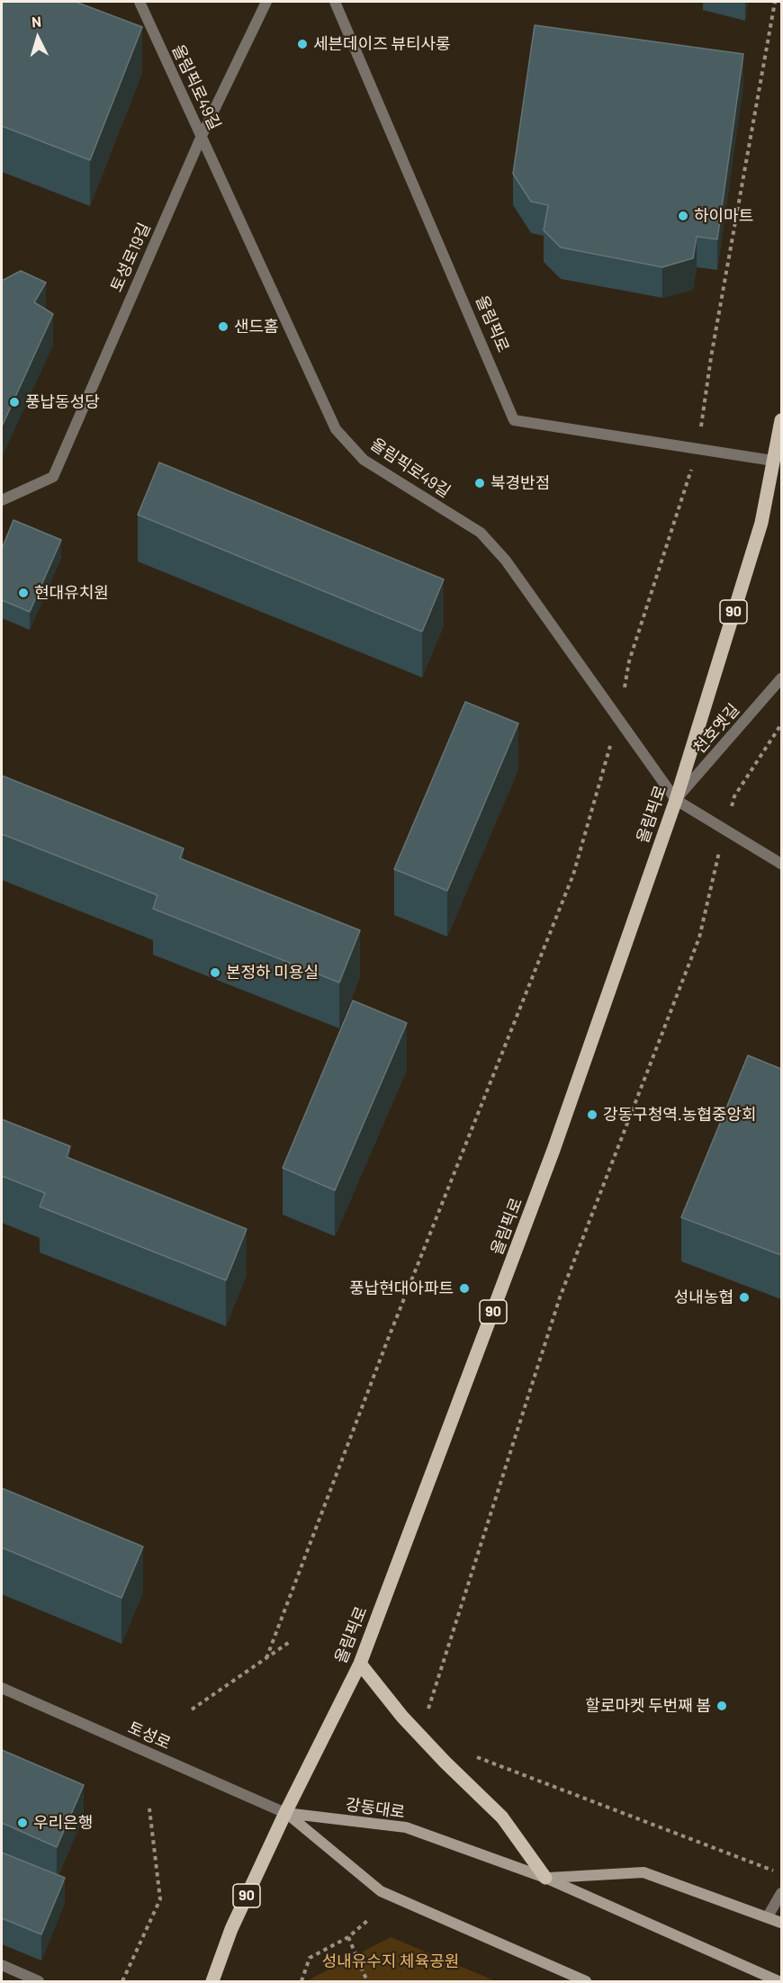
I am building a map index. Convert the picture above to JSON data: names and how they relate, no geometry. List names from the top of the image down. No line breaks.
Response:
{"streets":{"main road":["올림픽로","90","강동대로"],"street":["올림픽로49길","토성로19길","천호옛길","토성로"]},"crossings":[["올림픽로49길","토성로19길"],["올림픽로49길","올림픽로"],["올림픽로49길","천호옛길"],["올림픽로","천호옛길"],["올림픽로","토성로"],["올림픽로","강동대로"],["토성로","강동대로"]],"parks":["성내유수지 체육공원"],"places":["세븐데이즈 뷰티사롱","하이마트","샌드홈","풍납동성당","북경반점","현대유치원","본정하 미용실","강동구청역.농협중앙회","풍납현대아파트","성내농협","할로마켓 두번째 봄","우리은행"],"north":"top"}
